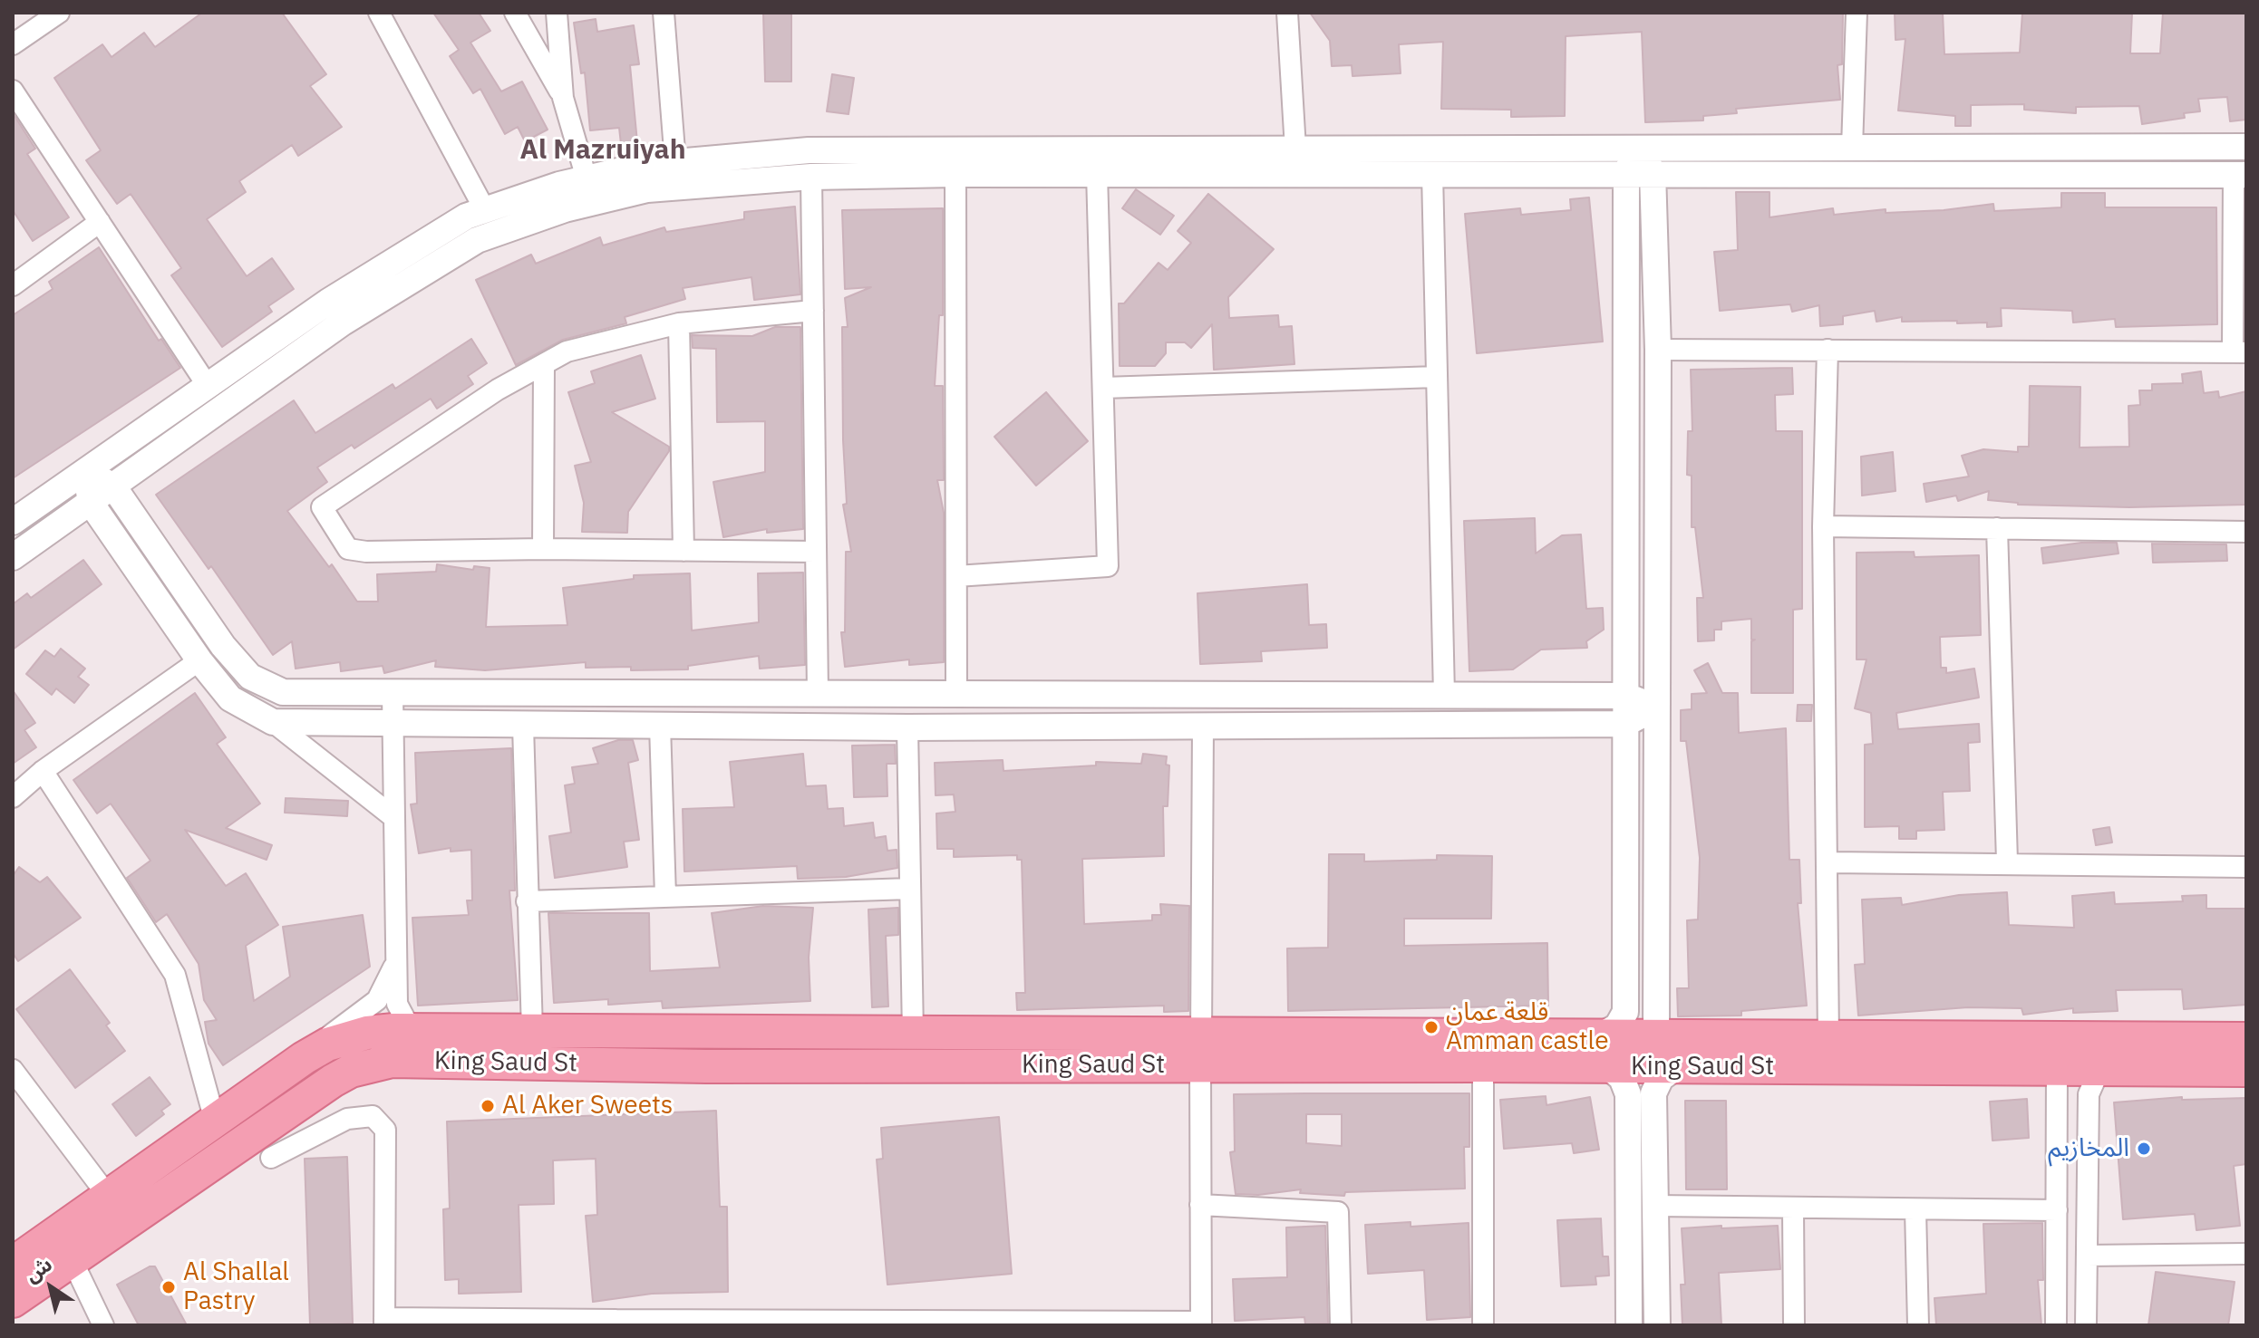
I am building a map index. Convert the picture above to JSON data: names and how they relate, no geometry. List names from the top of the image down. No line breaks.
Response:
{"streets":{"main road":["King Saud St"]},"districts":["Al Mazruiyah"],"places":["قلعة عمان Amman castle","Al Aker Sweets","المخازيم","Al Shallal Pastry"],"north":"top left"}
